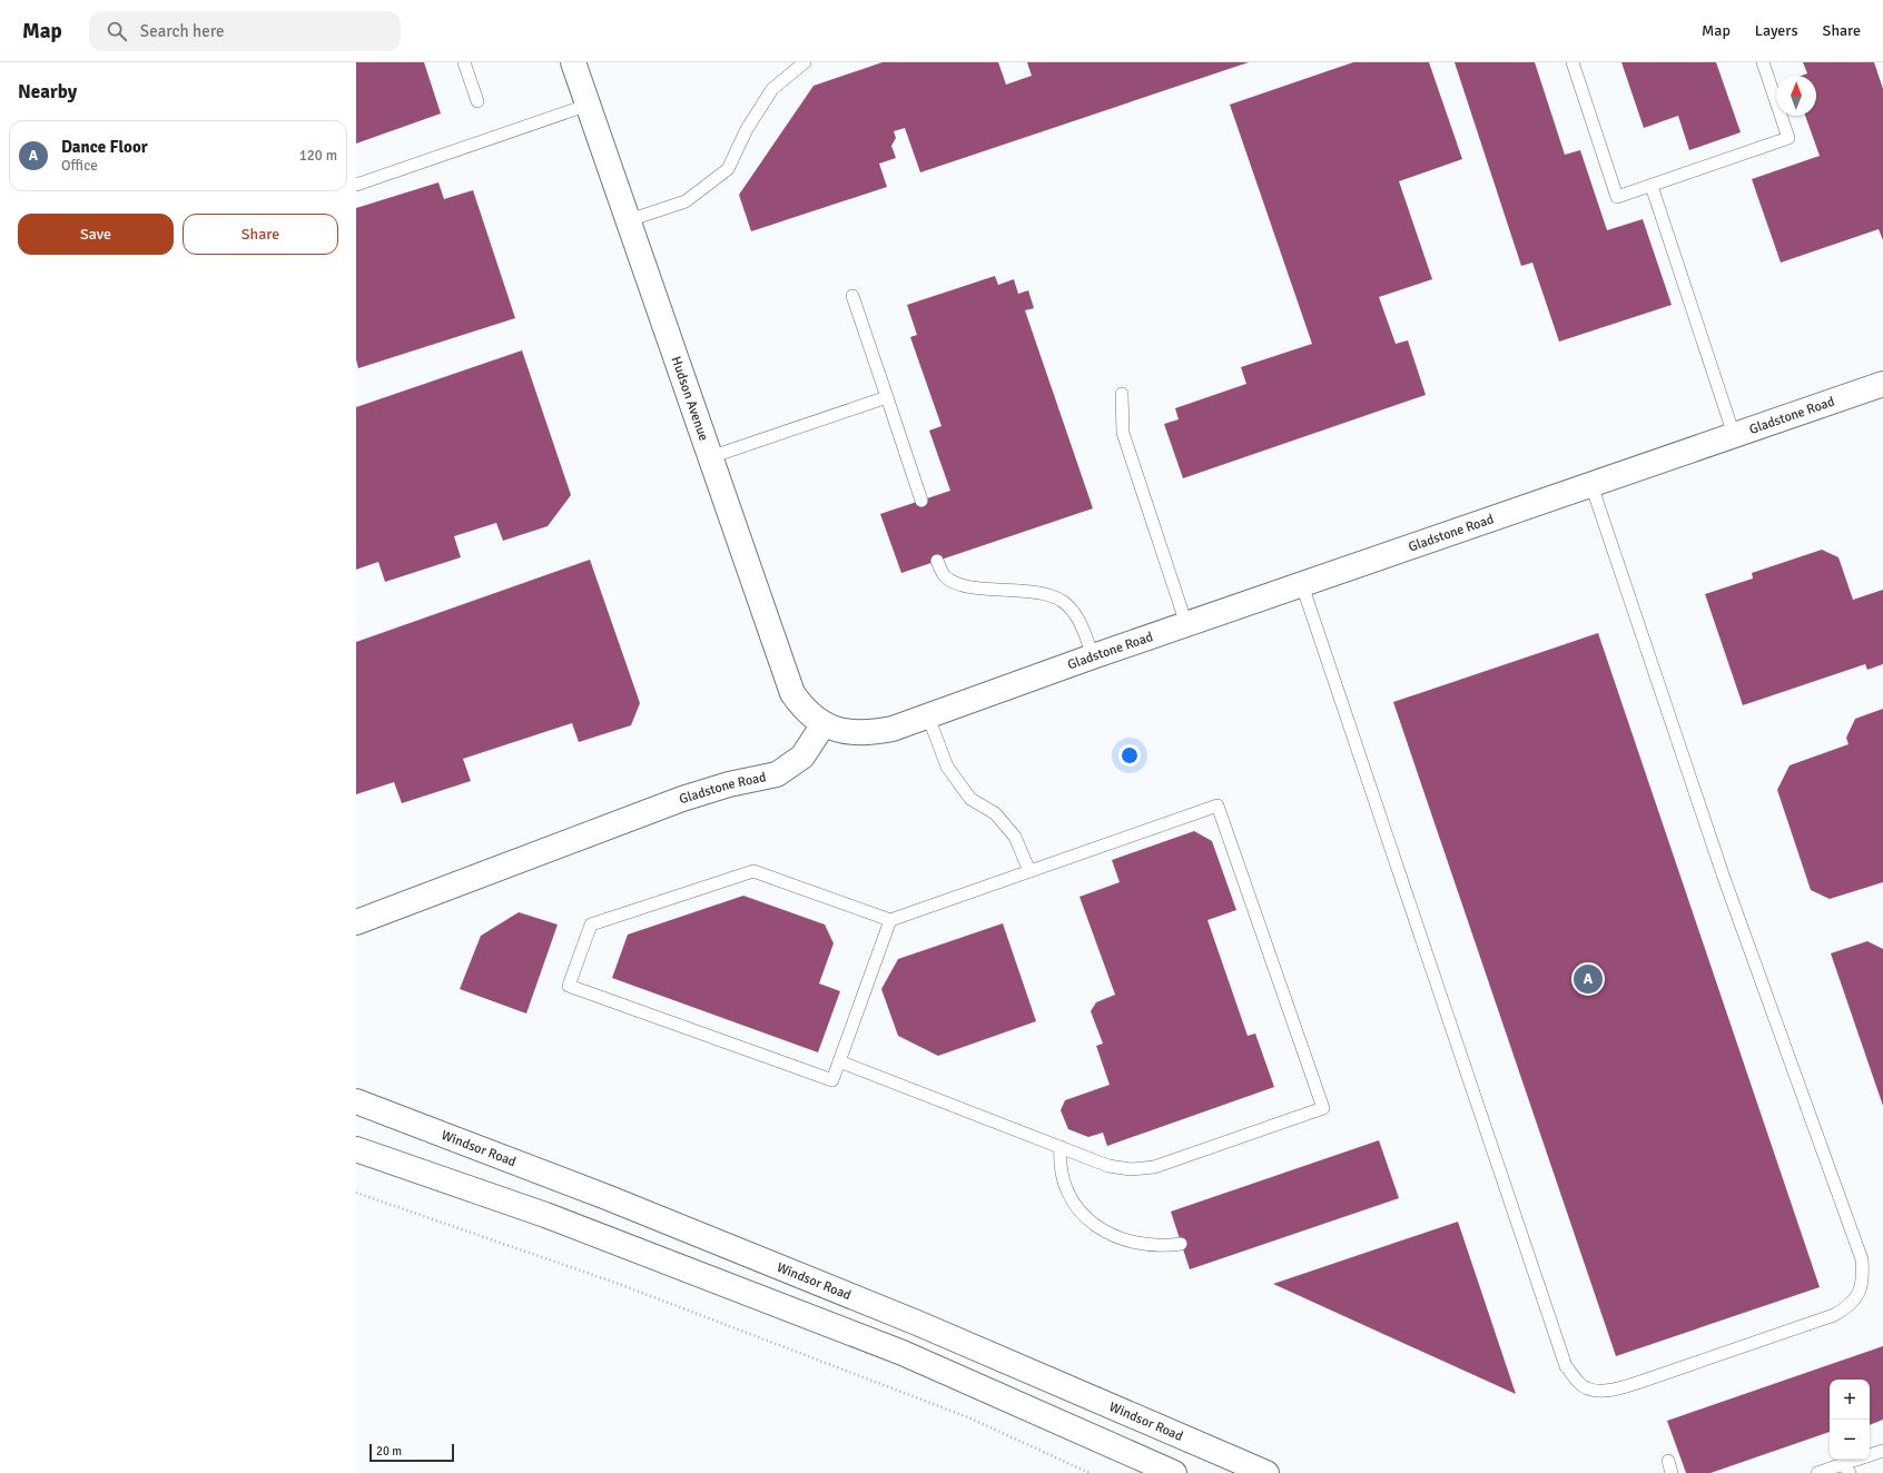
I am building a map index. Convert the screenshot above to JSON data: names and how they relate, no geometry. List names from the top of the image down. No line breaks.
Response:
{"streets":{"street":["Hudson Avenue","Gladstone Road","Windsor Road"]},"crossings":[["Hudson Avenue","Gladstone Road"]],"scale_bar":"20 m","north":"top","page":{"header":"Map","search":"Search here","nav":["Map","Layers","Share"],"heading":"Nearby","list":[{"mark":"A","name":"Dance Floor","note":"Office","value":"120 m"}],"buttons":["Save","Share"],"pins":"A","map_buttons":["+","−"],"scale":"20 m"}}
